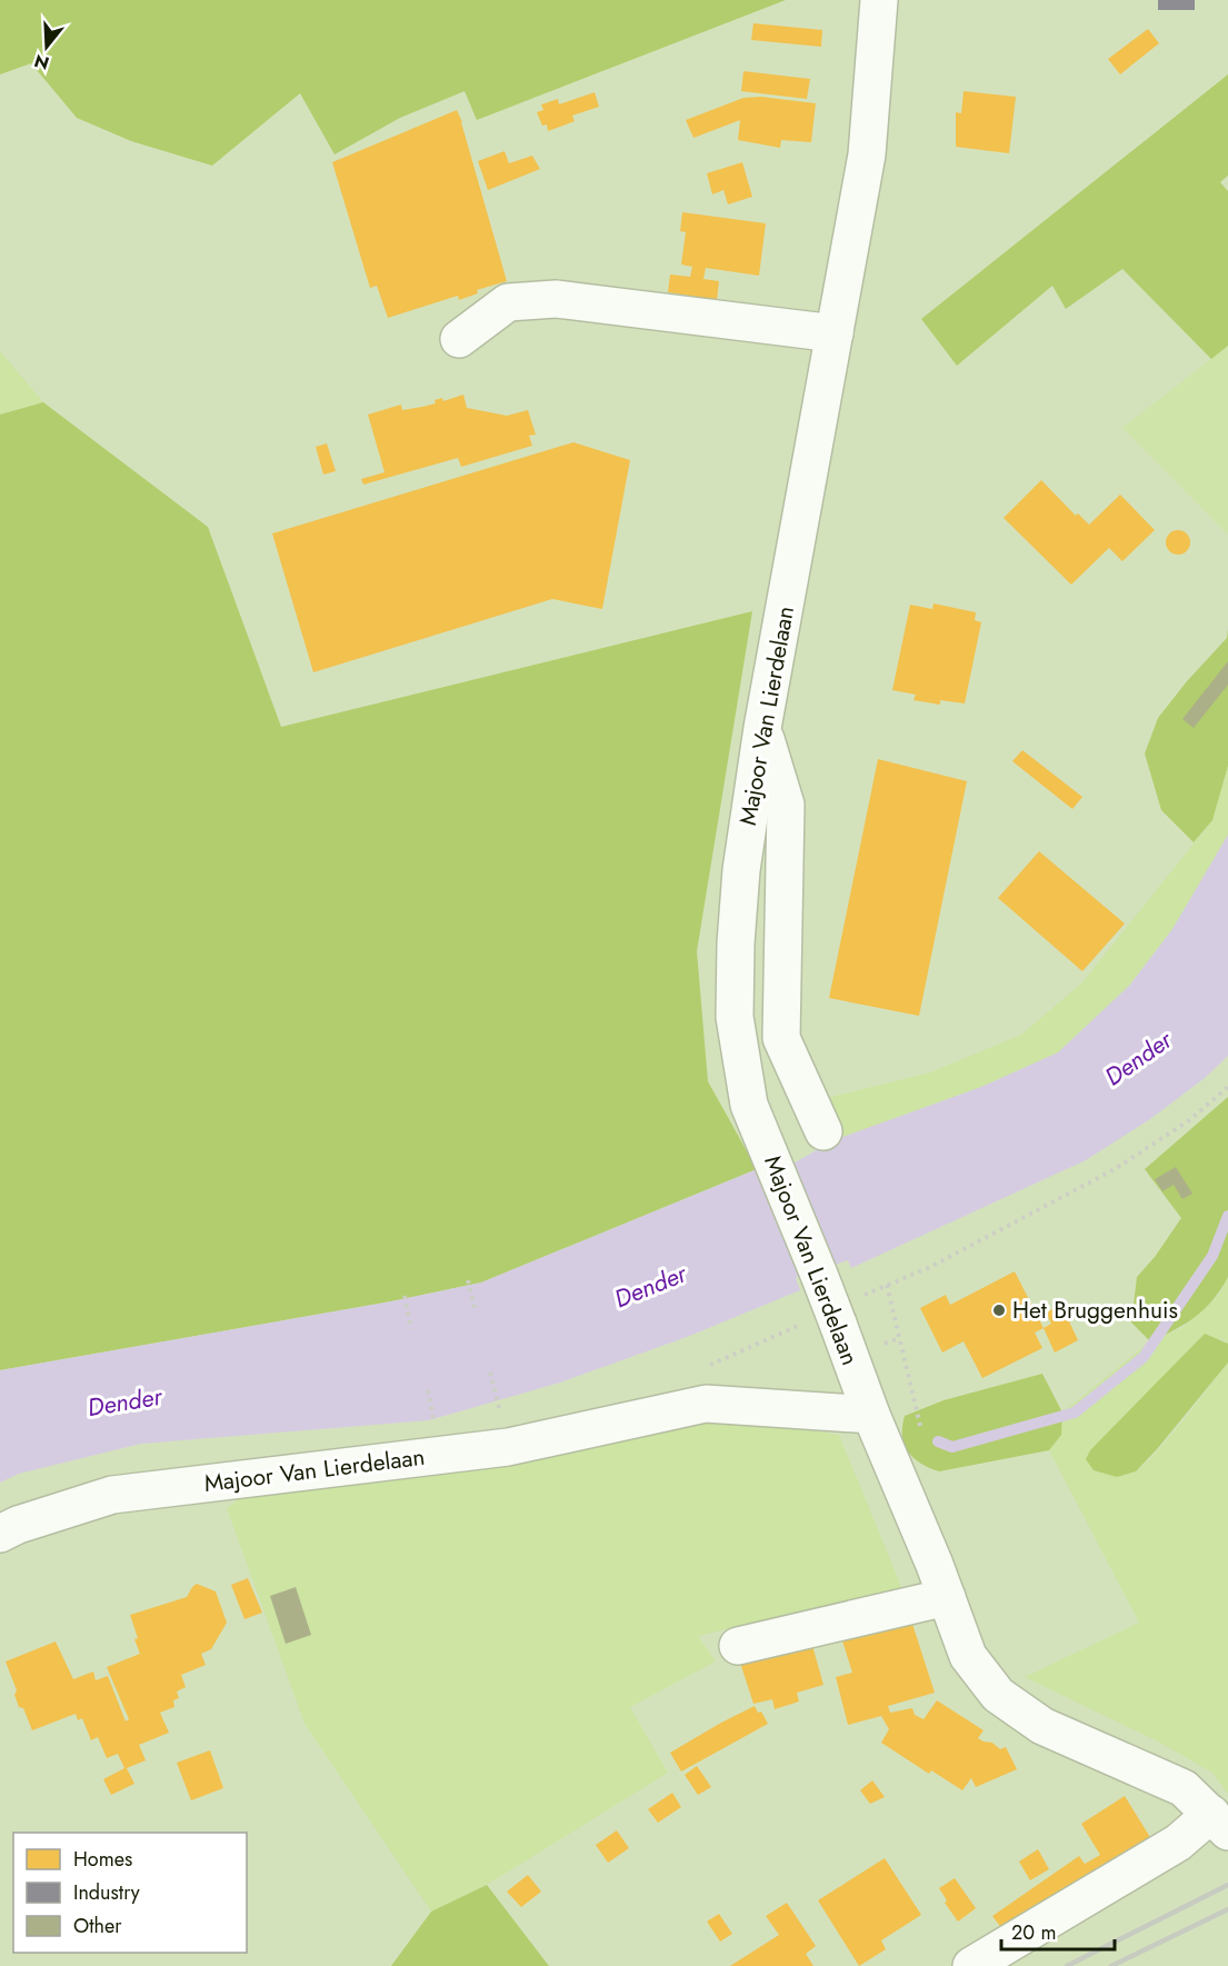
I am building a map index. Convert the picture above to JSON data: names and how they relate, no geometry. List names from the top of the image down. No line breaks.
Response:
{"streets":{"street":["Majoor Van Lierdelaan"]},"water":["Dender"],"places":["Het Bruggenhuis"],"legend":["Homes","Industry","Other"],"scale_bar":"20 m","north":"bottom"}
